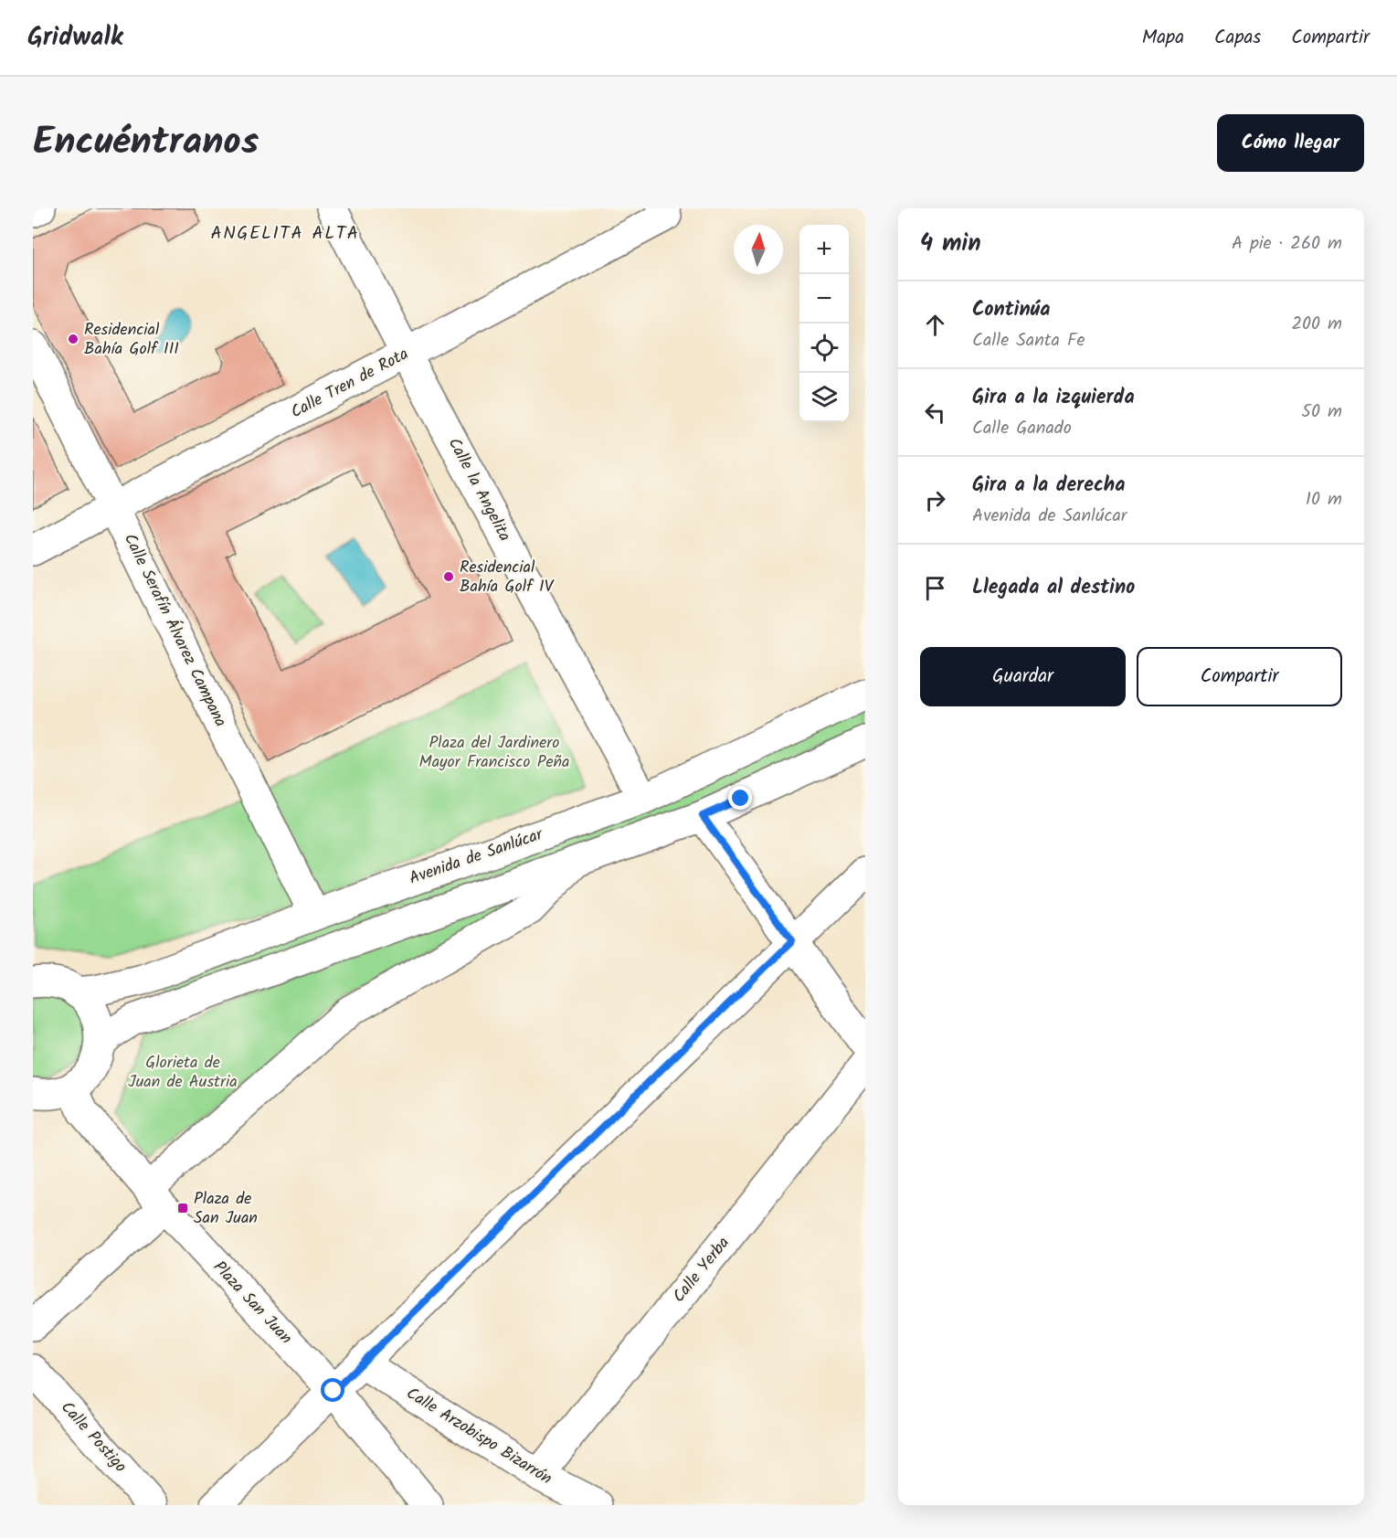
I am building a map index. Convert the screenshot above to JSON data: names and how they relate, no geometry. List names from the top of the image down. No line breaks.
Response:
{"streets":{"street":["Calle Tren de Rota","Calle la Angelita","Calle Serafín Álvarez Campana","Avenida de Sanlúcar","Calle Yerba","Plaza San Juan","Calle Arzobispo Bizarrón","Calle Postigo"]},"crossings":[["Calle Tren de Rota","Calle la Angelita"],["Calle Tren de Rota","Calle Serafín Álvarez Campana"],["Calle la Angelita","Avenida de Sanlúcar"],["Calle Serafín Álvarez Campana","Avenida de Sanlúcar"],["Calle Yerba","Calle Arzobispo Bizarrón"]],"districts":["ANGELITA ALTA"],"parks":["Plaza del Jardinero Mayor Francisco Peña","Glorieta de Juan de Austria"],"places":{"other":["Residencial Bahía Golf III","Residencial Bahía Golf IV"],"transit":["Plaza de San Juan"]},"north":"top","page":{"header":"Gridwalk","nav":["Mapa","Capas","Compartir"],"title":"Encuéntranos","buttons":["Cómo llegar",["Guardar","Compartir"]],"heading":["4 min","A pie · 260 m"],"map_buttons":["+","−"],"list":[["Continúa","Calle Santa Fe","200 m"],["Gira a la izquierda","Calle Ganado","50 m"],["Gira a la derecha","Avenida de Sanlúcar","10 m"],"Llegada al destino"]}}
